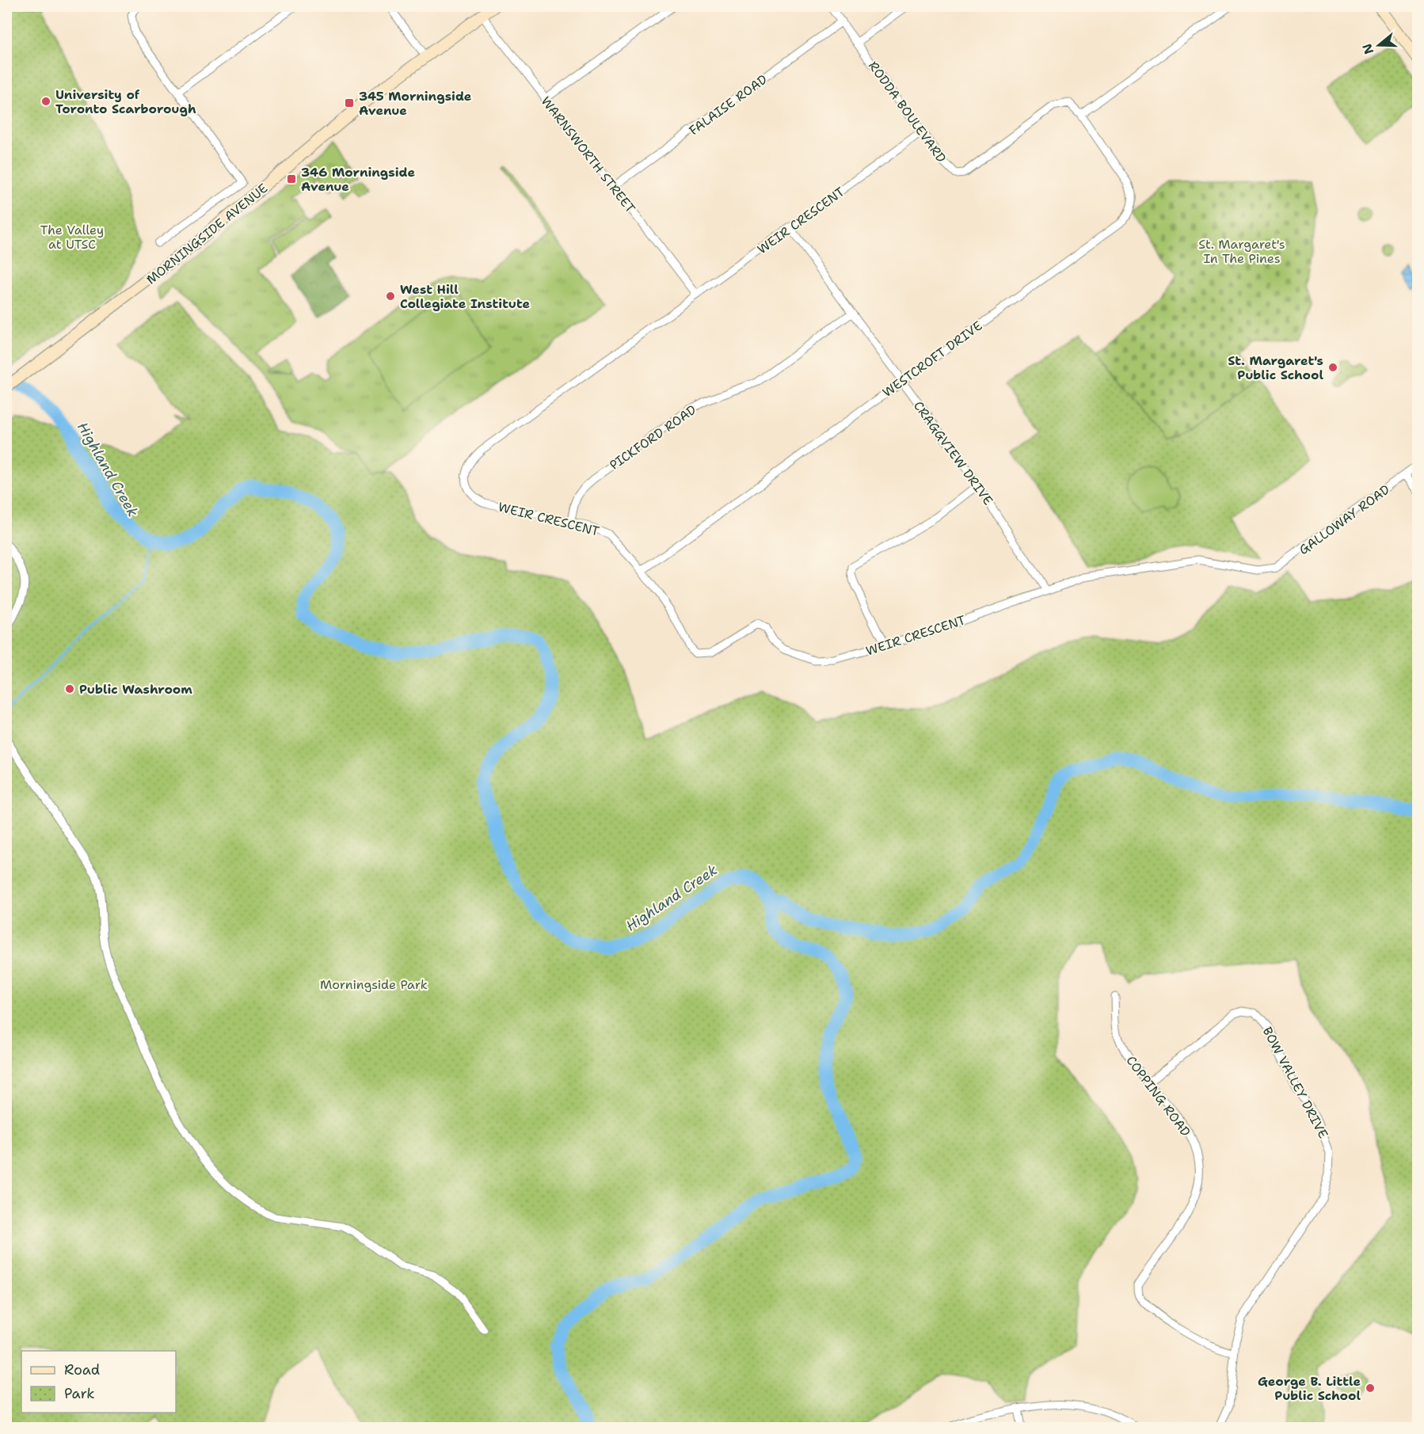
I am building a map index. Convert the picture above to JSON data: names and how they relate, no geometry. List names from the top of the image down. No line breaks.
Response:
{"streets":{"main road":["MORNINGSIDE AVENUE"],"street":["FALAISE ROAD","RODDA BOULEVARD","WARNSWORTH STREET","WEIR CRESCENT","WESTCROFT DRIVE","PICKFORD ROAD","CRAGGVIEW DRIVE","GALLOWAY ROAD","BOW VALLEY DRIVE","COPPING ROAD"]},"crossings":[["FALAISE ROAD","RODDA BOULEVARD"],["FALAISE ROAD","WARNSWORTH STREET"],["RODDA BOULEVARD","WEIR CRESCENT"],["RODDA BOULEVARD","WESTCROFT DRIVE"],["WARNSWORTH STREET","WEIR CRESCENT"],["WARNSWORTH STREET","MORNINGSIDE AVENUE"],["WEIR CRESCENT","WESTCROFT DRIVE"],["WEIR CRESCENT","PICKFORD ROAD"],["WEIR CRESCENT","CRAGGVIEW DRIVE"],["WEIR CRESCENT","GALLOWAY ROAD"],["WESTCROFT DRIVE","CRAGGVIEW DRIVE"],["PICKFORD ROAD","CRAGGVIEW DRIVE"],["BOW VALLEY DRIVE","COPPING ROAD"]],"water":["Highland Creek"],"parks":["The Valley at UTSC","St. Margaret's In The Pines","Morningside Park"],"places":{"other":["University of Toronto Scarborough","West Hill Collegiate Institute","St. Margaret's Public School","Public Washroom","George B. Little Public School"],"transit":["345 Morningside Avenue","346 Morningside Avenue"]},"legend":["Road","Park"],"north":"left"}
